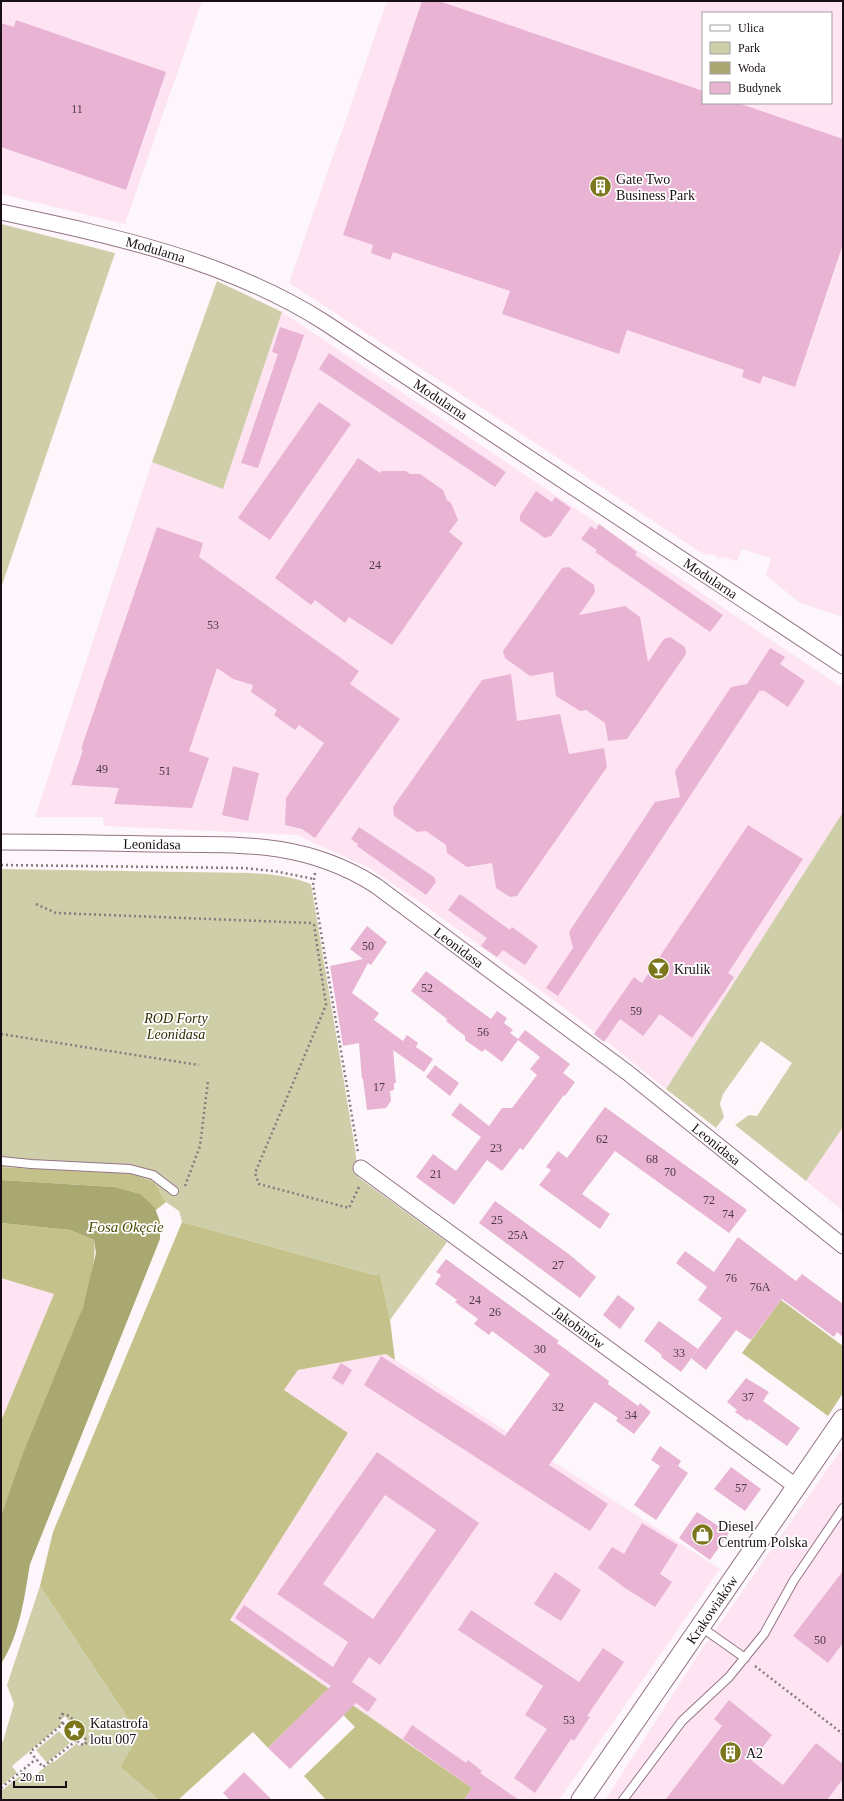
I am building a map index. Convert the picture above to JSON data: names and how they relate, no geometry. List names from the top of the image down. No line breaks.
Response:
{"streets":{"street":["Modularna","Leonidasa","Jakobinów","Krakowiaków"]},"crossings":[["Jakobinów","Krakowiaków"]],"water":["Fosa Okęcie"],"parks":["ROD Forty Leonidasa"],"places":{"building":["Gate Two Business Park","A2"],"bar":["Krulik"],"shop":["Diesel Centrum Polska"],"place":["Katastrofa lotu 007"]},"house_numbers":["11","24","53","49","51","50","52","59","56","17","62","23","68","70","21","72","74","25","25A","27","76","76A","24","26","30","33","37","32","34","57","50","53"],"legend":["Ulica","Park","Woda","Budynek"],"scale_bar":"20 m"}
